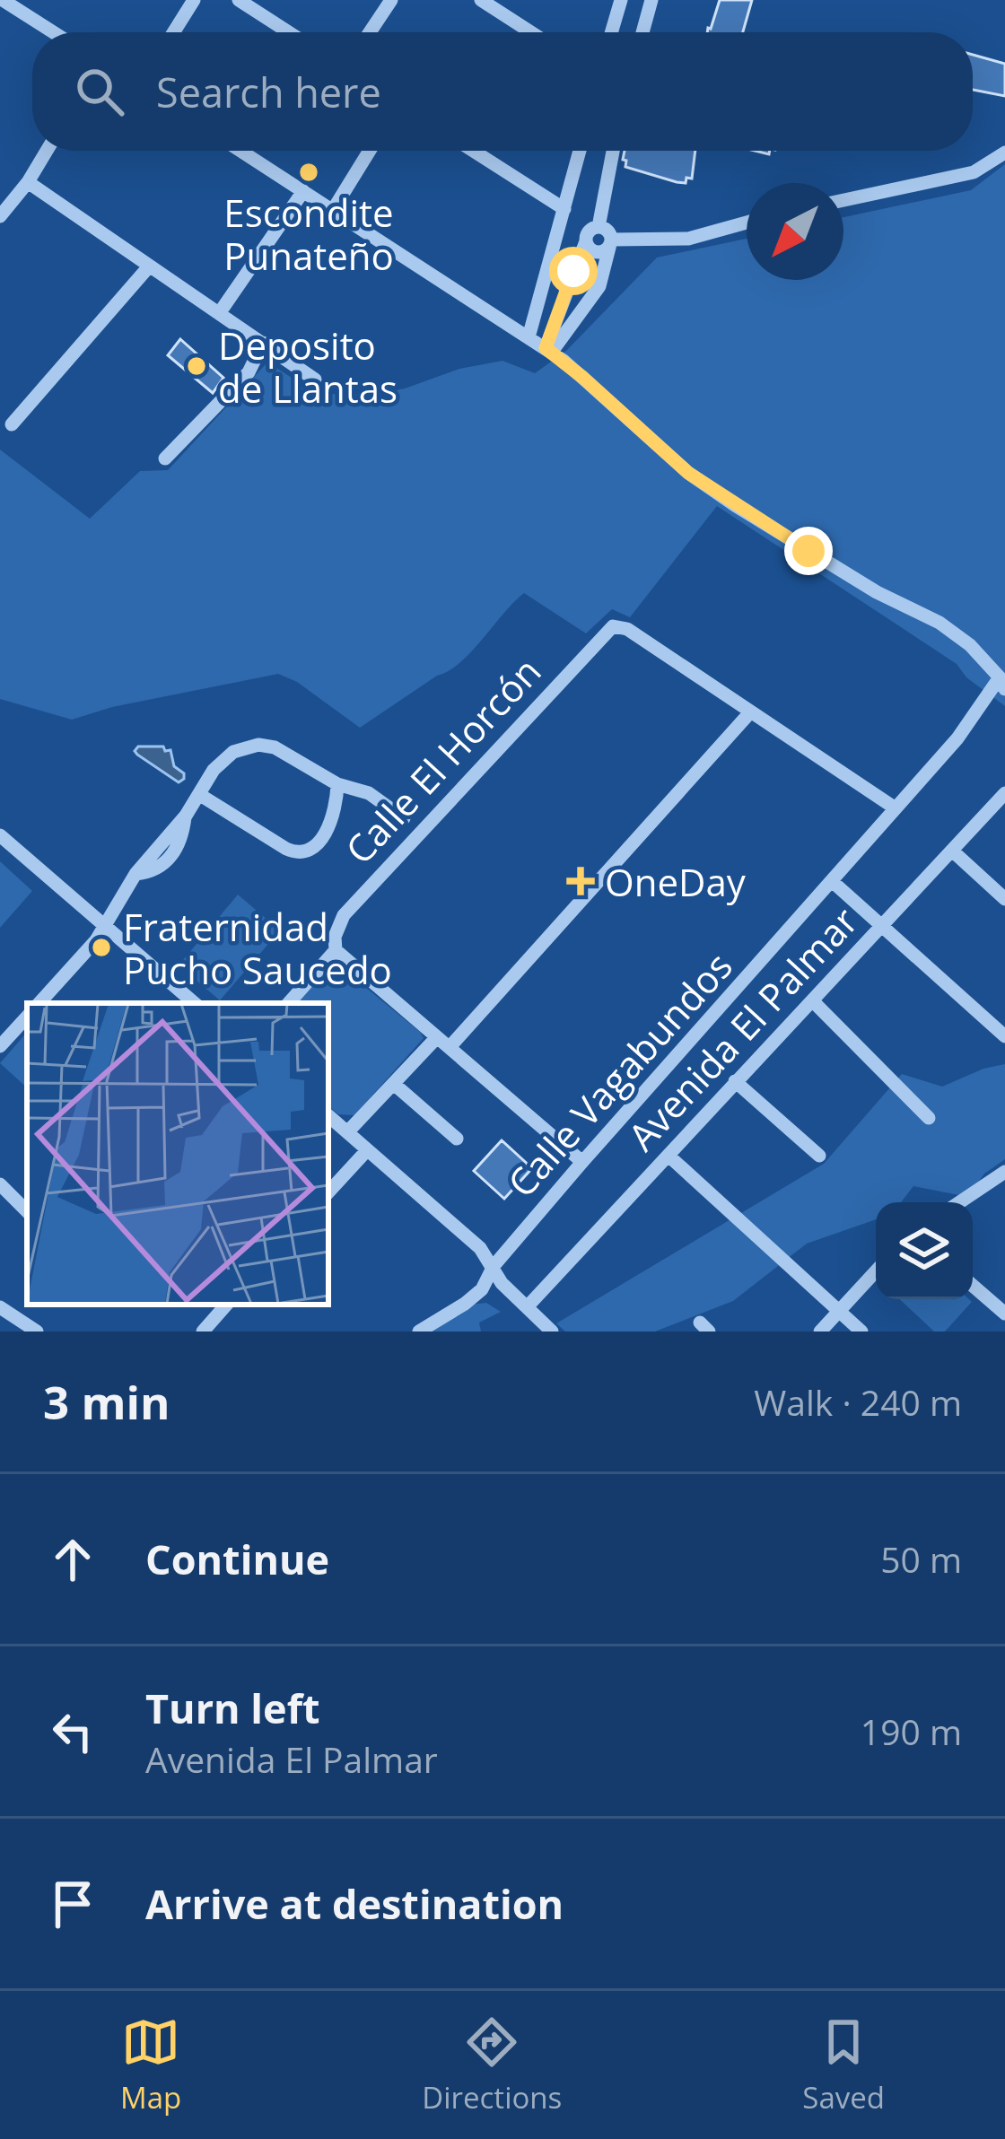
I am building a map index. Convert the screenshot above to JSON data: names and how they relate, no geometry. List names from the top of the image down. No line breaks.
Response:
{"streets":{"street":["Calle El Horcón","Avenida El Palmar","Calle Vagabundos"]},"places":{"other":["Escondite Punateño","Deposito de Llantas","Fraternidad Pucho Saucedo"],"health":["OneDay"]},"north":"bottom left","page":{"search":"Search here","heading":["3 min","Walk · 240 m"],"list":[["Continue","50 m"],["Turn left","Avenida El Palmar","190 m"],"Arrive at destination"],"nav":["Map","Directions","Saved"]}}
